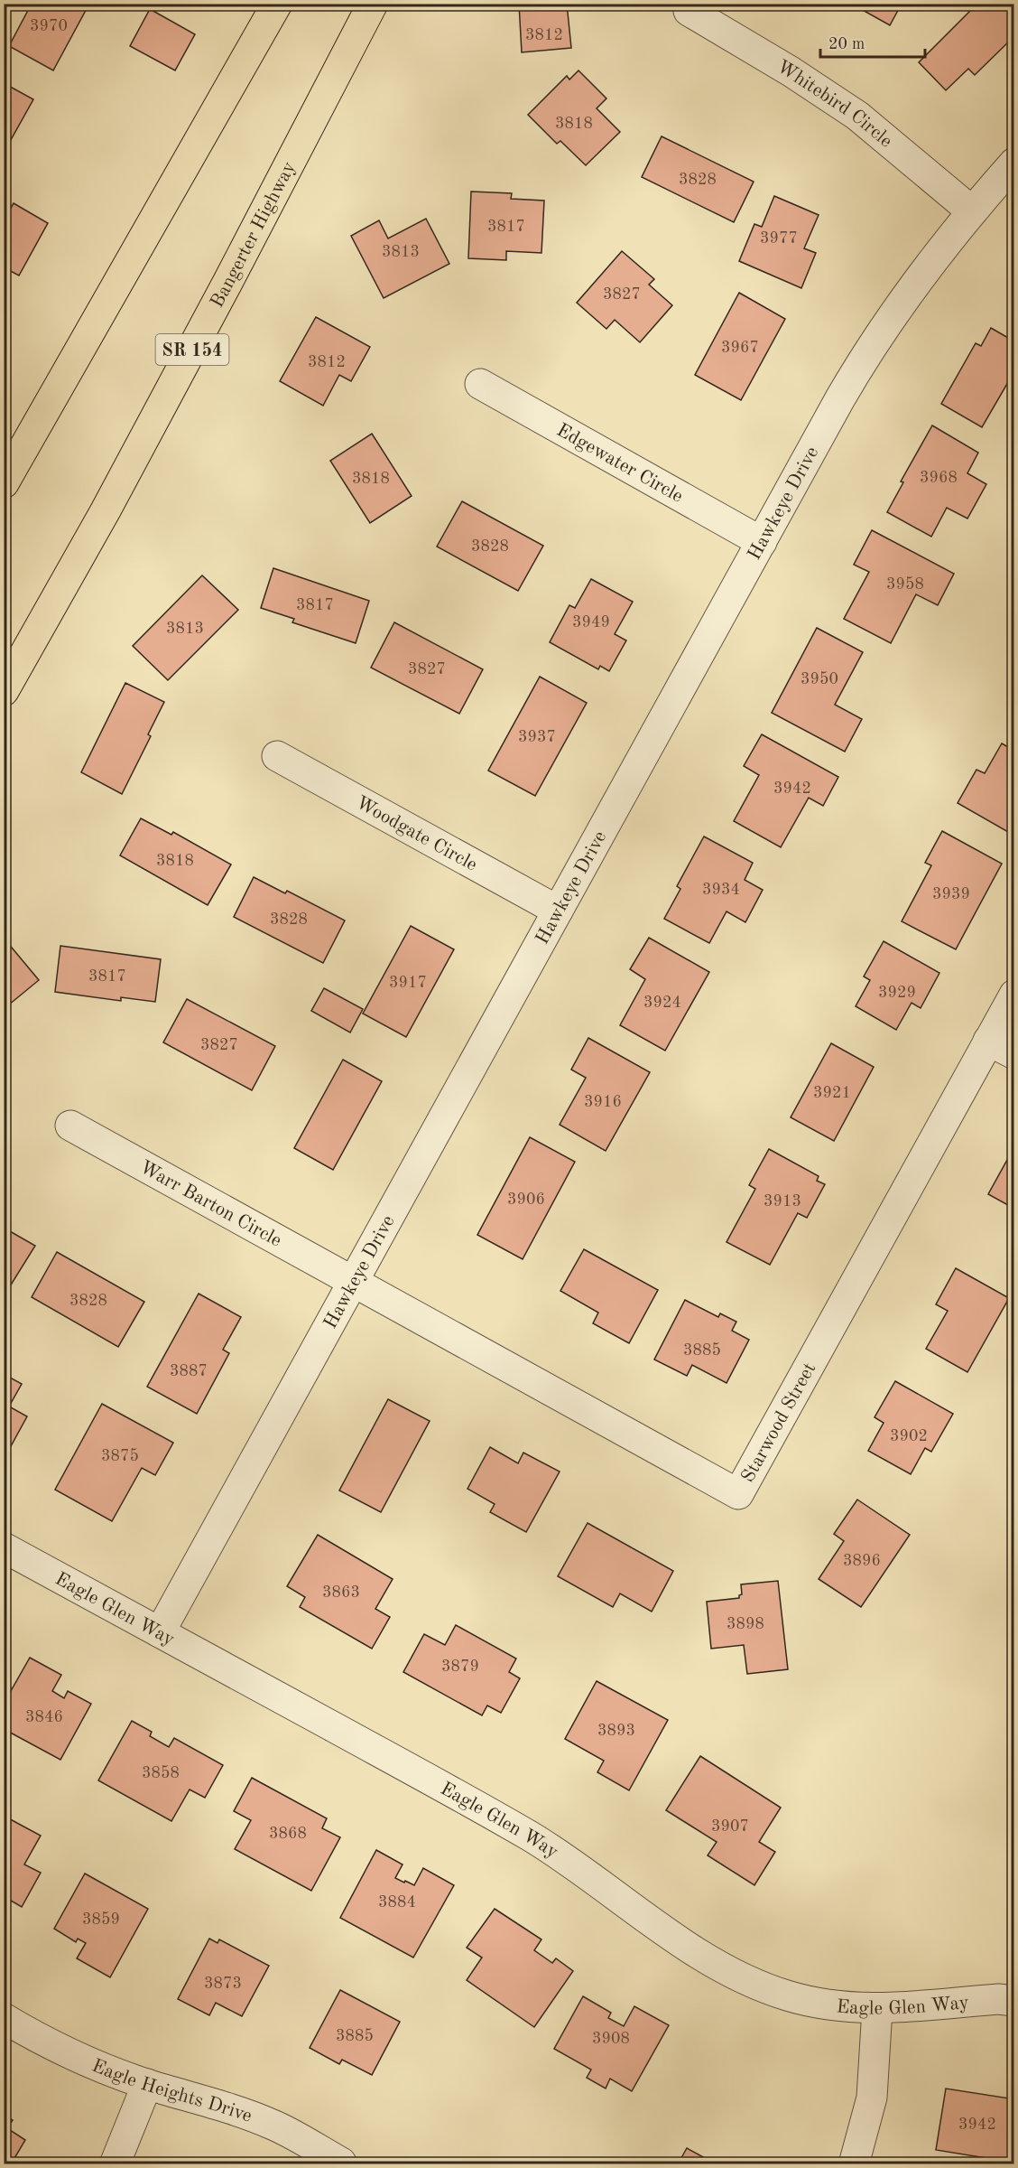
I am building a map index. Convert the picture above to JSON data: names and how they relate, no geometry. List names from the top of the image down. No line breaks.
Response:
{"streets":{"highway":["Bangerter Highway","SR 154"],"street":["Whitebird Circle","Edgewater Circle","Hawkeye Drive","Woodgate Circle","Warr Barton Circle","Starwood Street","Eagle Glen Way","Eagle Heights Drive"]},"crossings":[["Whitebird Circle","Hawkeye Drive"],["Edgewater Circle","Hawkeye Drive"],["Hawkeye Drive","Woodgate Circle"],["Hawkeye Drive","Warr Barton Circle"],["Hawkeye Drive","Starwood Street"],["Hawkeye Drive","Eagle Glen Way"],["Warr Barton Circle","Starwood Street"]],"house_numbers":["3970","3812","3818","3828","3817","3977","3813","3827","3967","3812","3968","3818","3828","3958","3817","3949","3813","3827","3950","3937","3942","3818","3934","3939","3828","3817","3917","3929","3924","3827","3921","3916","3906","3913","3828","3885","3887","3902","3875","3896","3863","3898","3879","3846","3893","3858","3907","3868","3884","3859","3873","3885","3908","3942"],"scale_bar":"20 m"}
